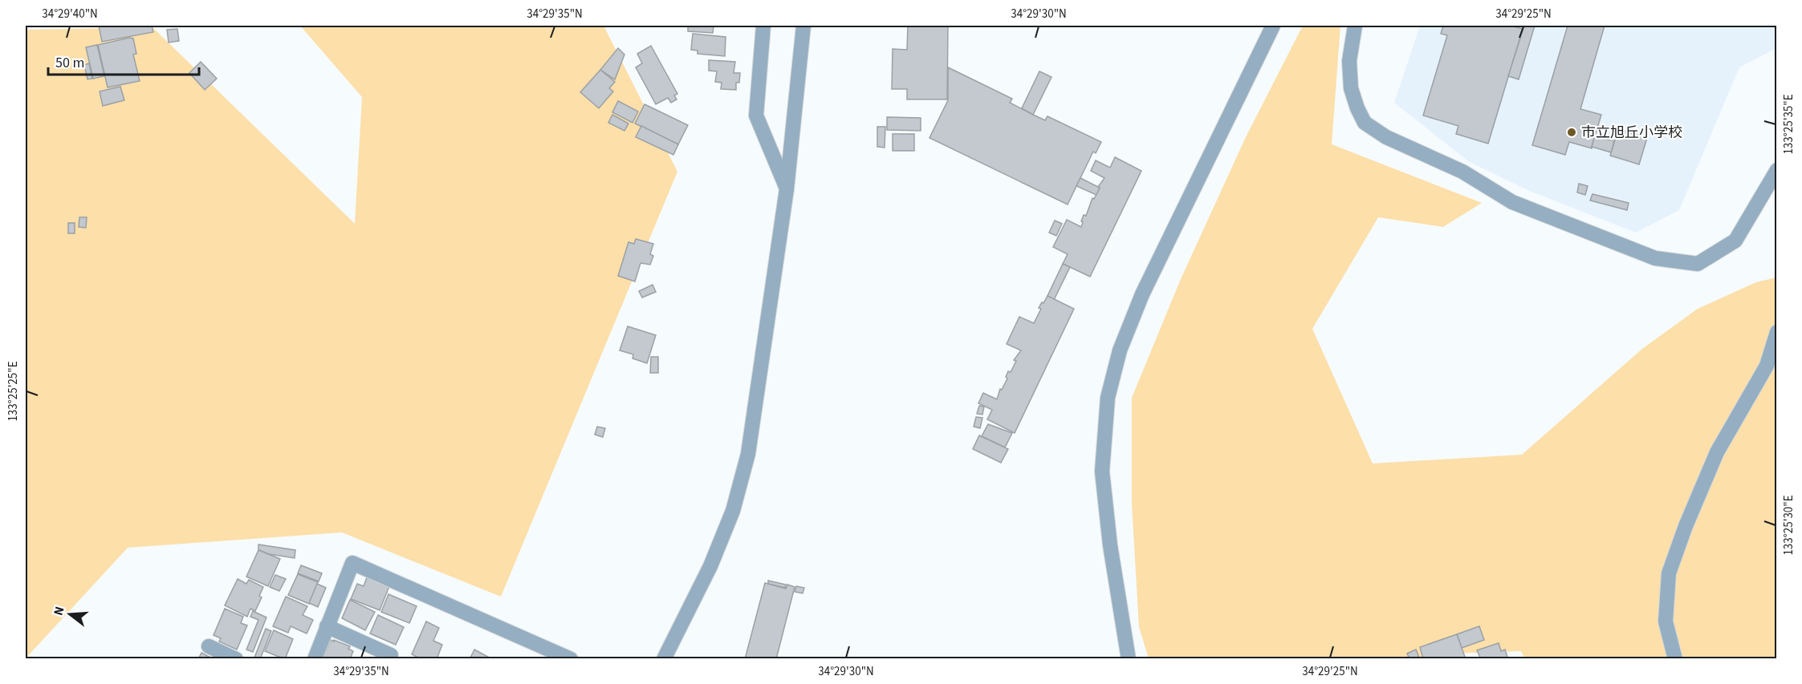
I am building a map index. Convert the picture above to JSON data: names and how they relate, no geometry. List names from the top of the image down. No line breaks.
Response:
{"places":["市立旭丘小学校"],"scale_bar":"50 m","north":"left","coordinates":["34°29'40\"N","34°29'35\"N","34°29'30\"N","34°29'25\"N","133°25'35\"E","133°25'25\"E","133°25'30\"E"]}
